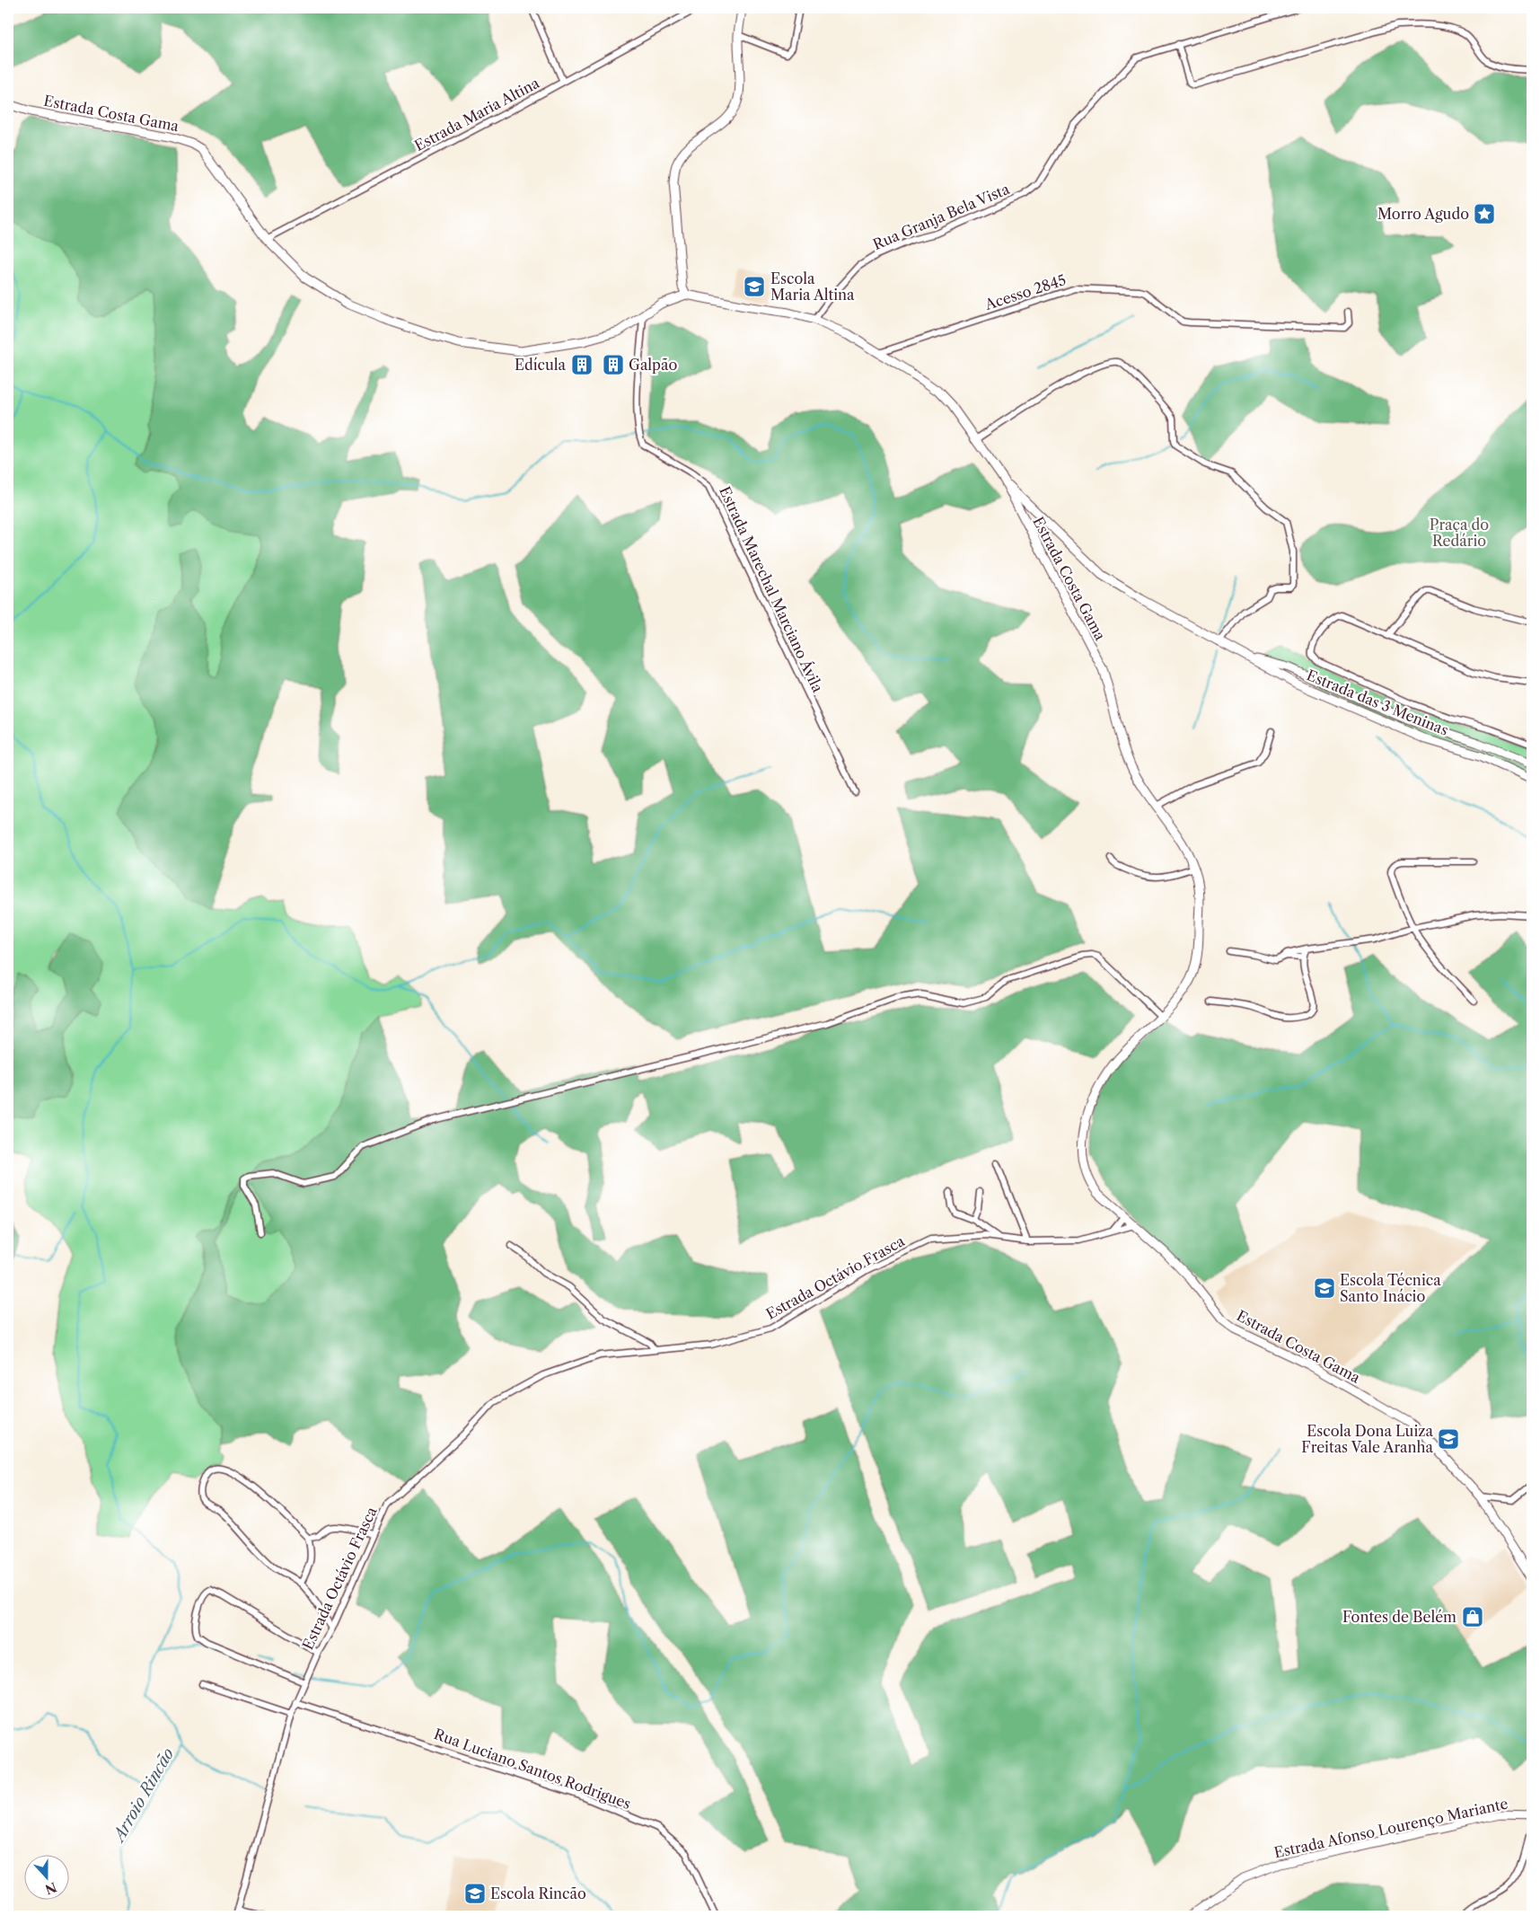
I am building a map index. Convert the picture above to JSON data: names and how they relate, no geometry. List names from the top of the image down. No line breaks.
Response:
{"streets":{"main road":["Estrada Costa Gama","Estrada das 3 Meninas","Estrada Afonso Lourenço Mariante"],"street":["Estrada Maria Altina","Rua Granja Bela Vista","Acesso 2845","Estrada Marechal Marciano Ávila","Estrada Octávio Frasca","Rua Luciano Santos Rodrigues"]},"crossings":[["Estrada Costa Gama","Estrada Maria Altina"],["Estrada Costa Gama","Rua Granja Bela Vista"],["Estrada Costa Gama","Acesso 2845"],["Estrada Costa Gama","Estrada Marechal Marciano Ávila"],["Estrada Costa Gama","Estrada das 3 Meninas"],["Estrada Costa Gama","Estrada Octávio Frasca"],["Estrada Octávio Frasca","Rua Luciano Santos Rodrigues"]],"water":["Arroio Rincão"],"parks":["Praça do Redário"],"places":{"place":["Morro Agudo"],"school or university":["Escola Maria Altina","Escola Técnica Santo Inácio","Escola Dona Luiza Freitas Vale Aranha","Escola Rincão"],"building":["Edícula","Galpão"],"shop":["Fontes de Belém"]},"north":"bottom"}
